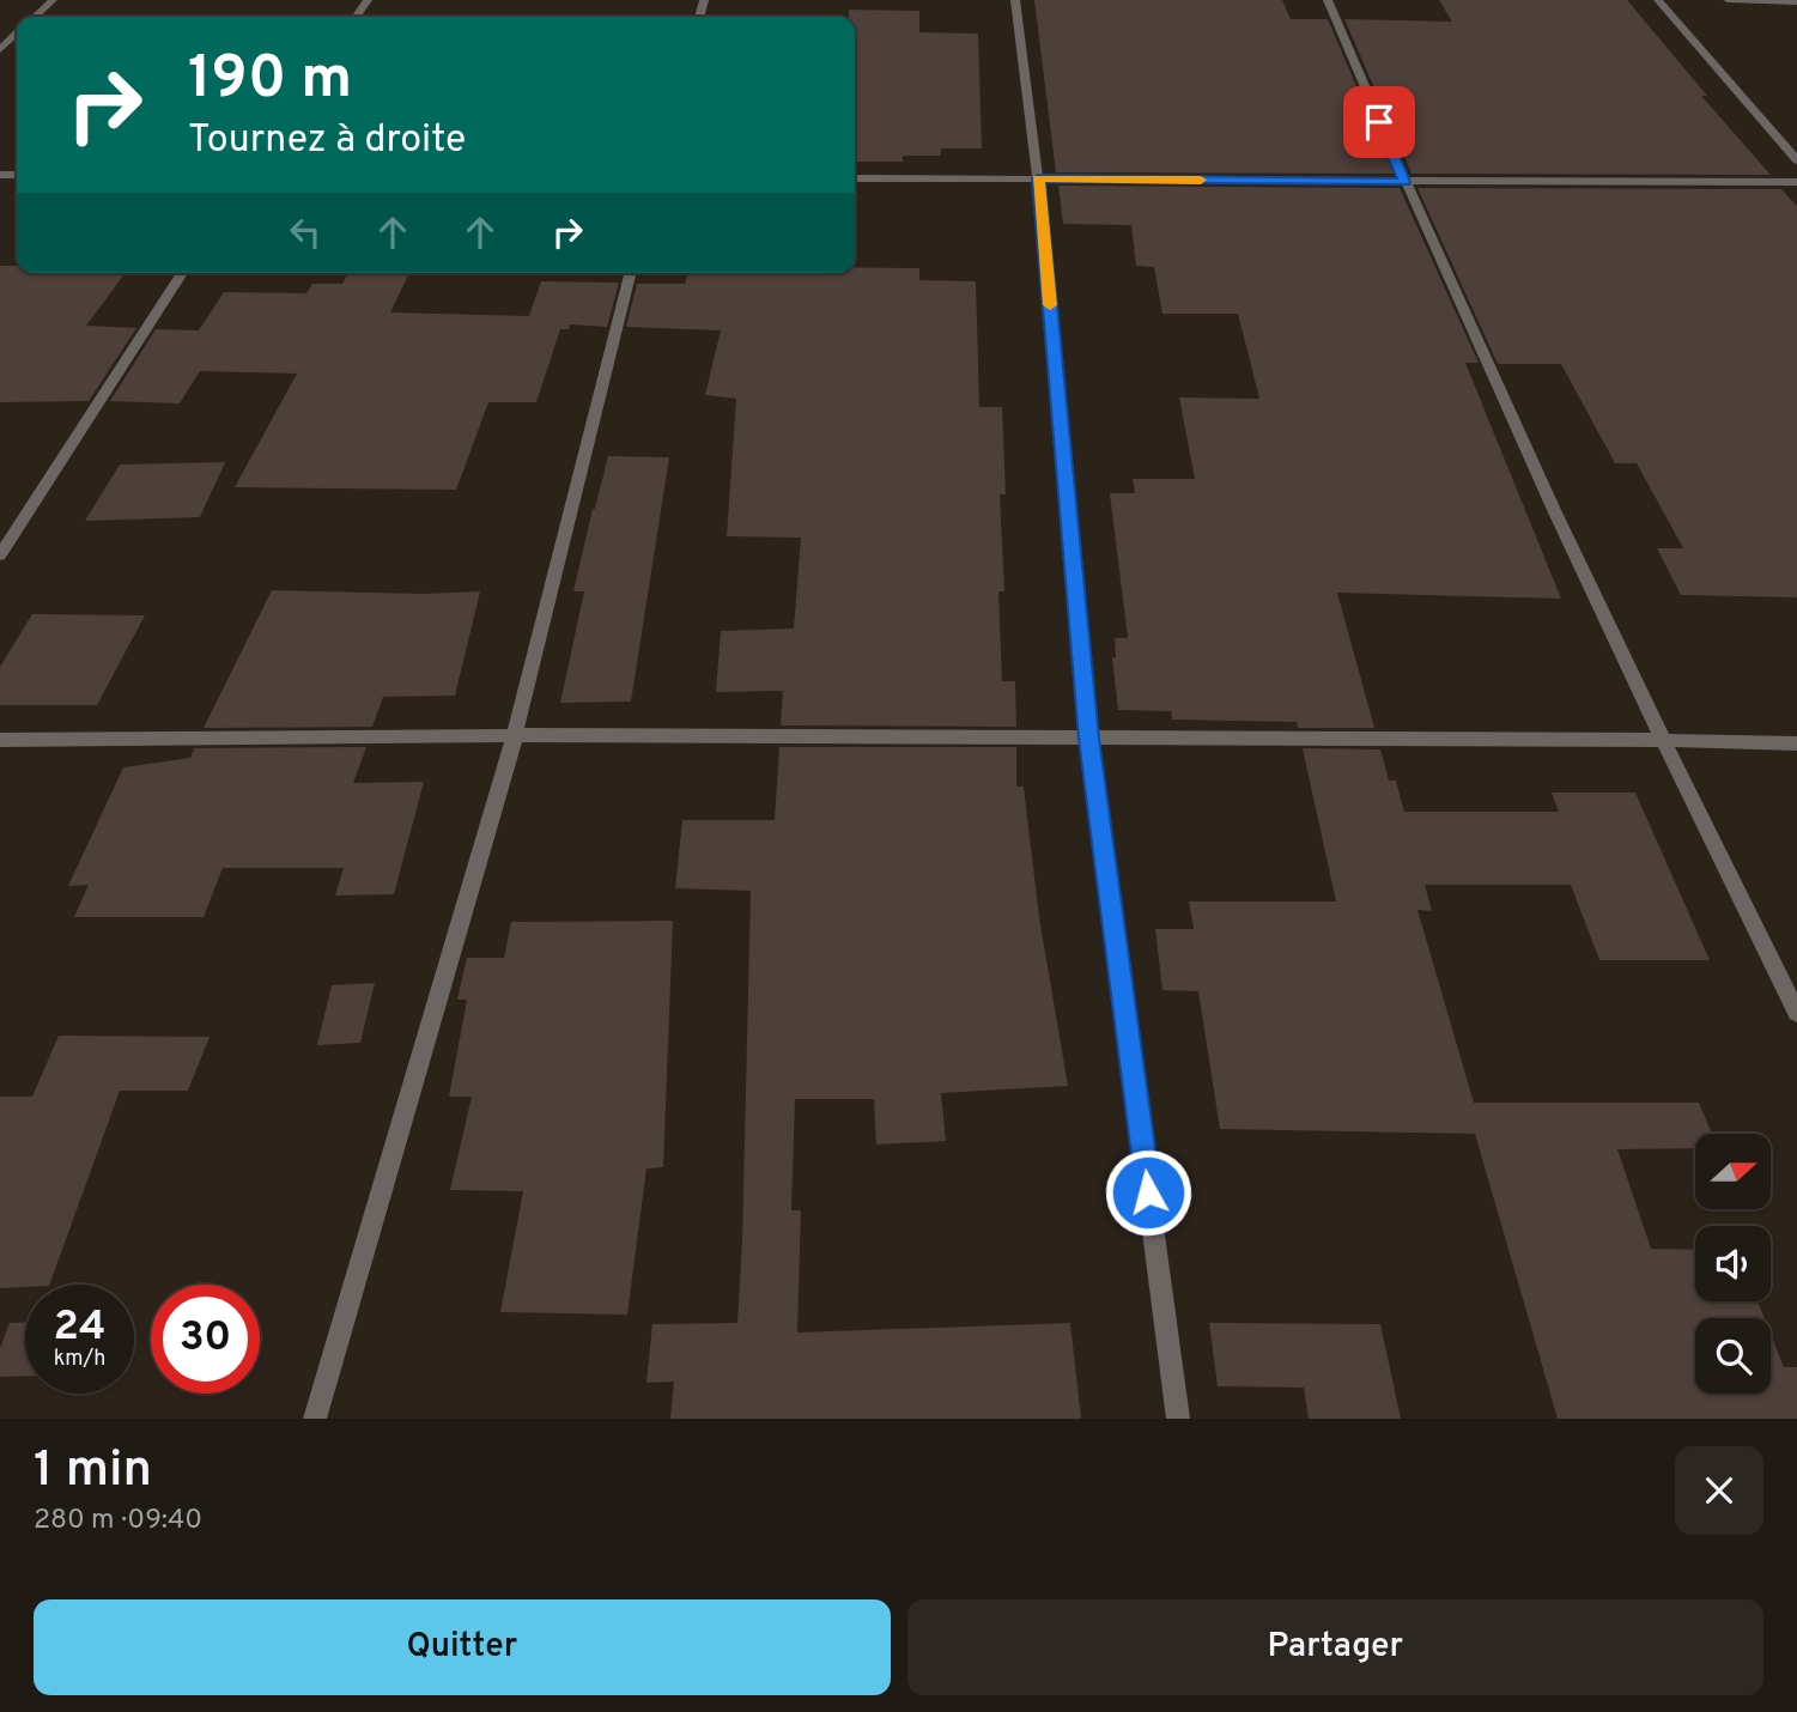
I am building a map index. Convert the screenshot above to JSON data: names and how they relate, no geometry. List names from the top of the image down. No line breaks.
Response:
{"north":"right","page":{"turn":["190 m","Tournez à droite"],"speed":"24 km/h","limit":"30","heading":["1 min","280 m · 09:40"],"buttons":["Quitter","Partager"]}}
